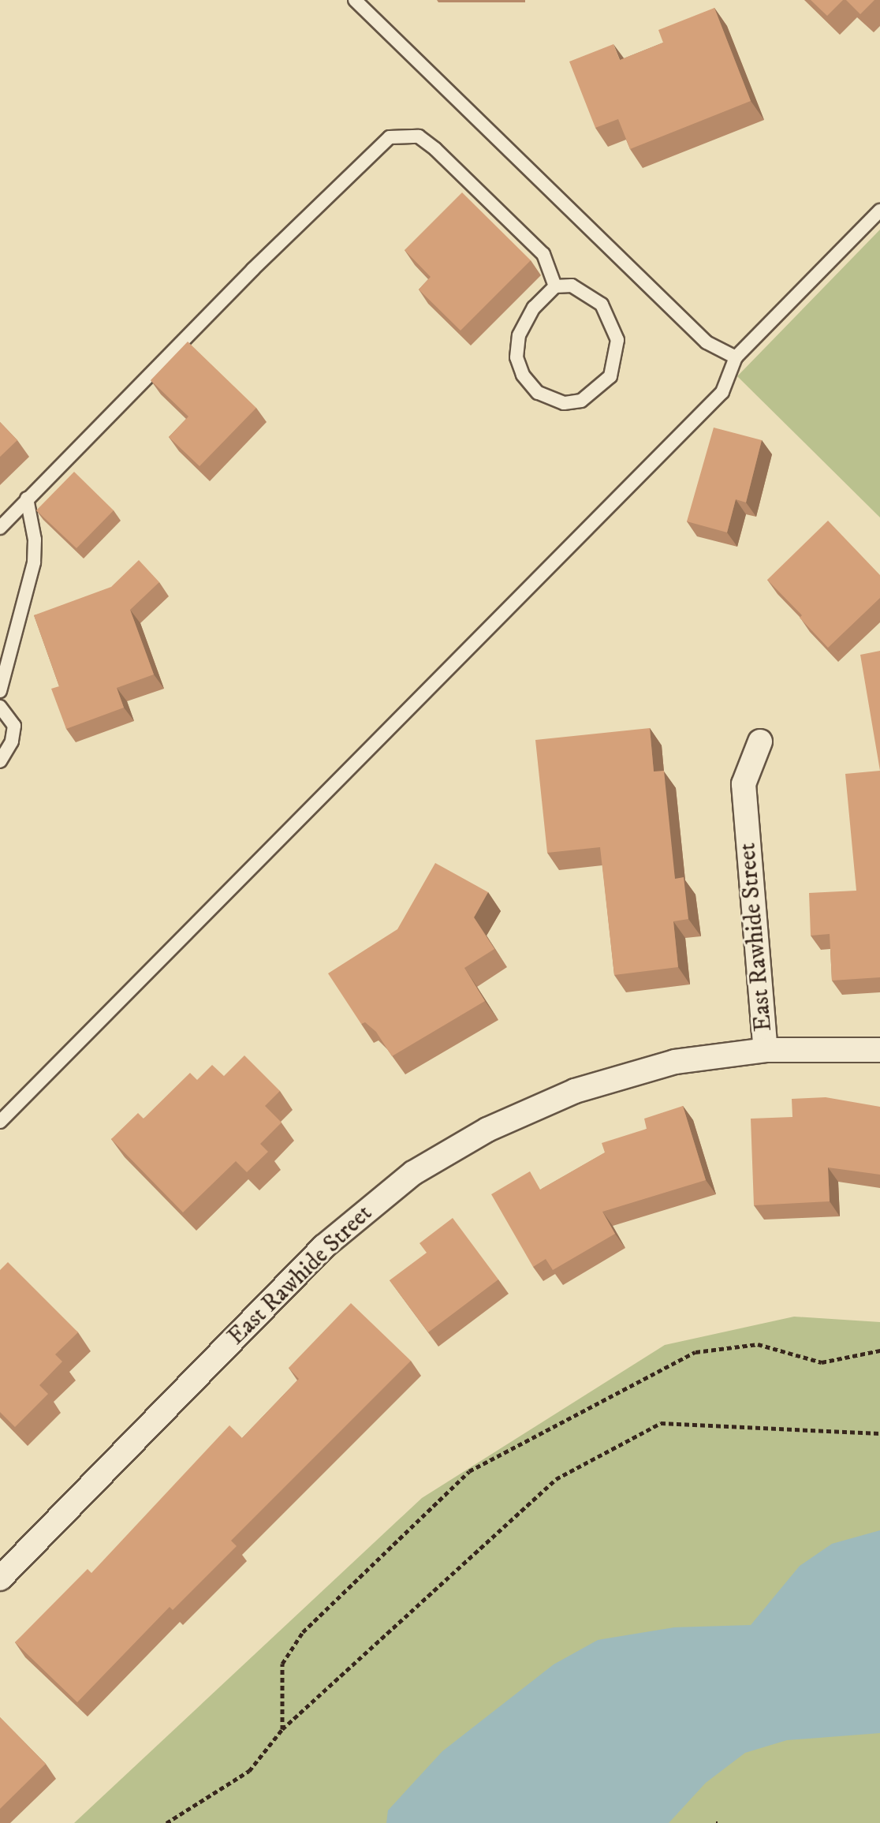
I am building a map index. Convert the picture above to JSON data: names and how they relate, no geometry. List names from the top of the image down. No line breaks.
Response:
{"streets":{"street":["East Rawhide Street"]}}
